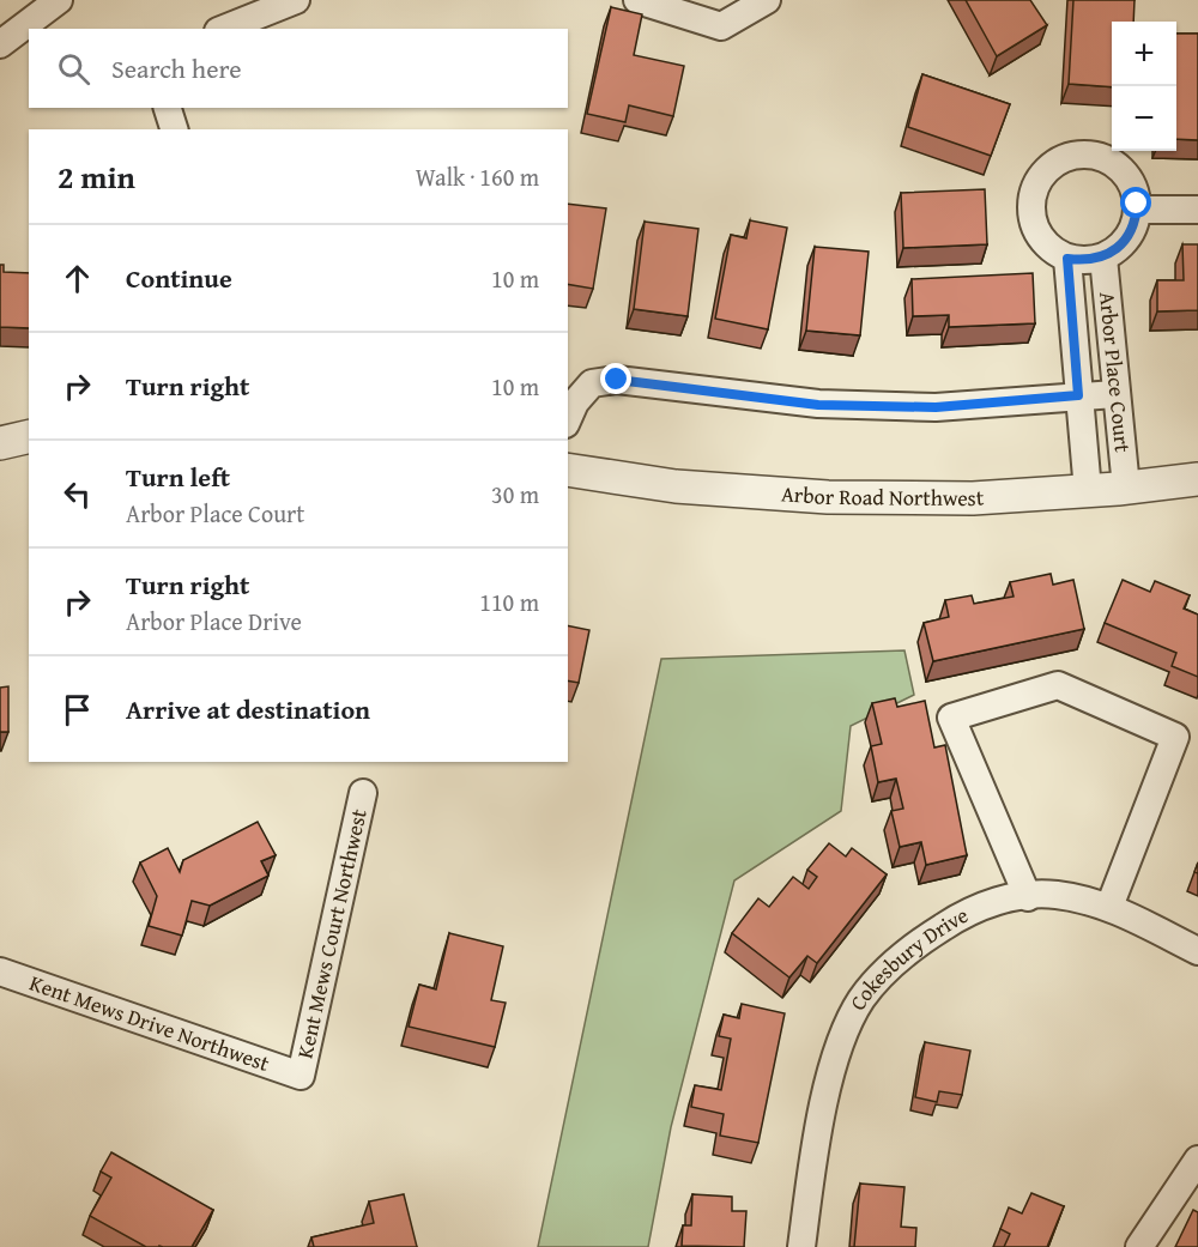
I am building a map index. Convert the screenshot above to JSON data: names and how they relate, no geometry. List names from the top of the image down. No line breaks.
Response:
{"streets":{"street":["Arbor Place Court","Arbor Road Northwest","Kent Mews Court Northwest","Cokesbury Drive","Kent Mews Drive Northwest"]},"crossings":[["Arbor Place Court","Arbor Road Northwest"],["Kent Mews Court Northwest","Kent Mews Drive Northwest"]],"page":{"map_buttons":["+","−"],"search":"Search here","heading":["2 min","Walk · 160 m"],"list":[["Continue","10 m"],["Turn right","10 m"],["Turn left","Arbor Place Court","30 m"],["Turn right","Arbor Place Drive","110 m"],"Arrive at destination"]}}
